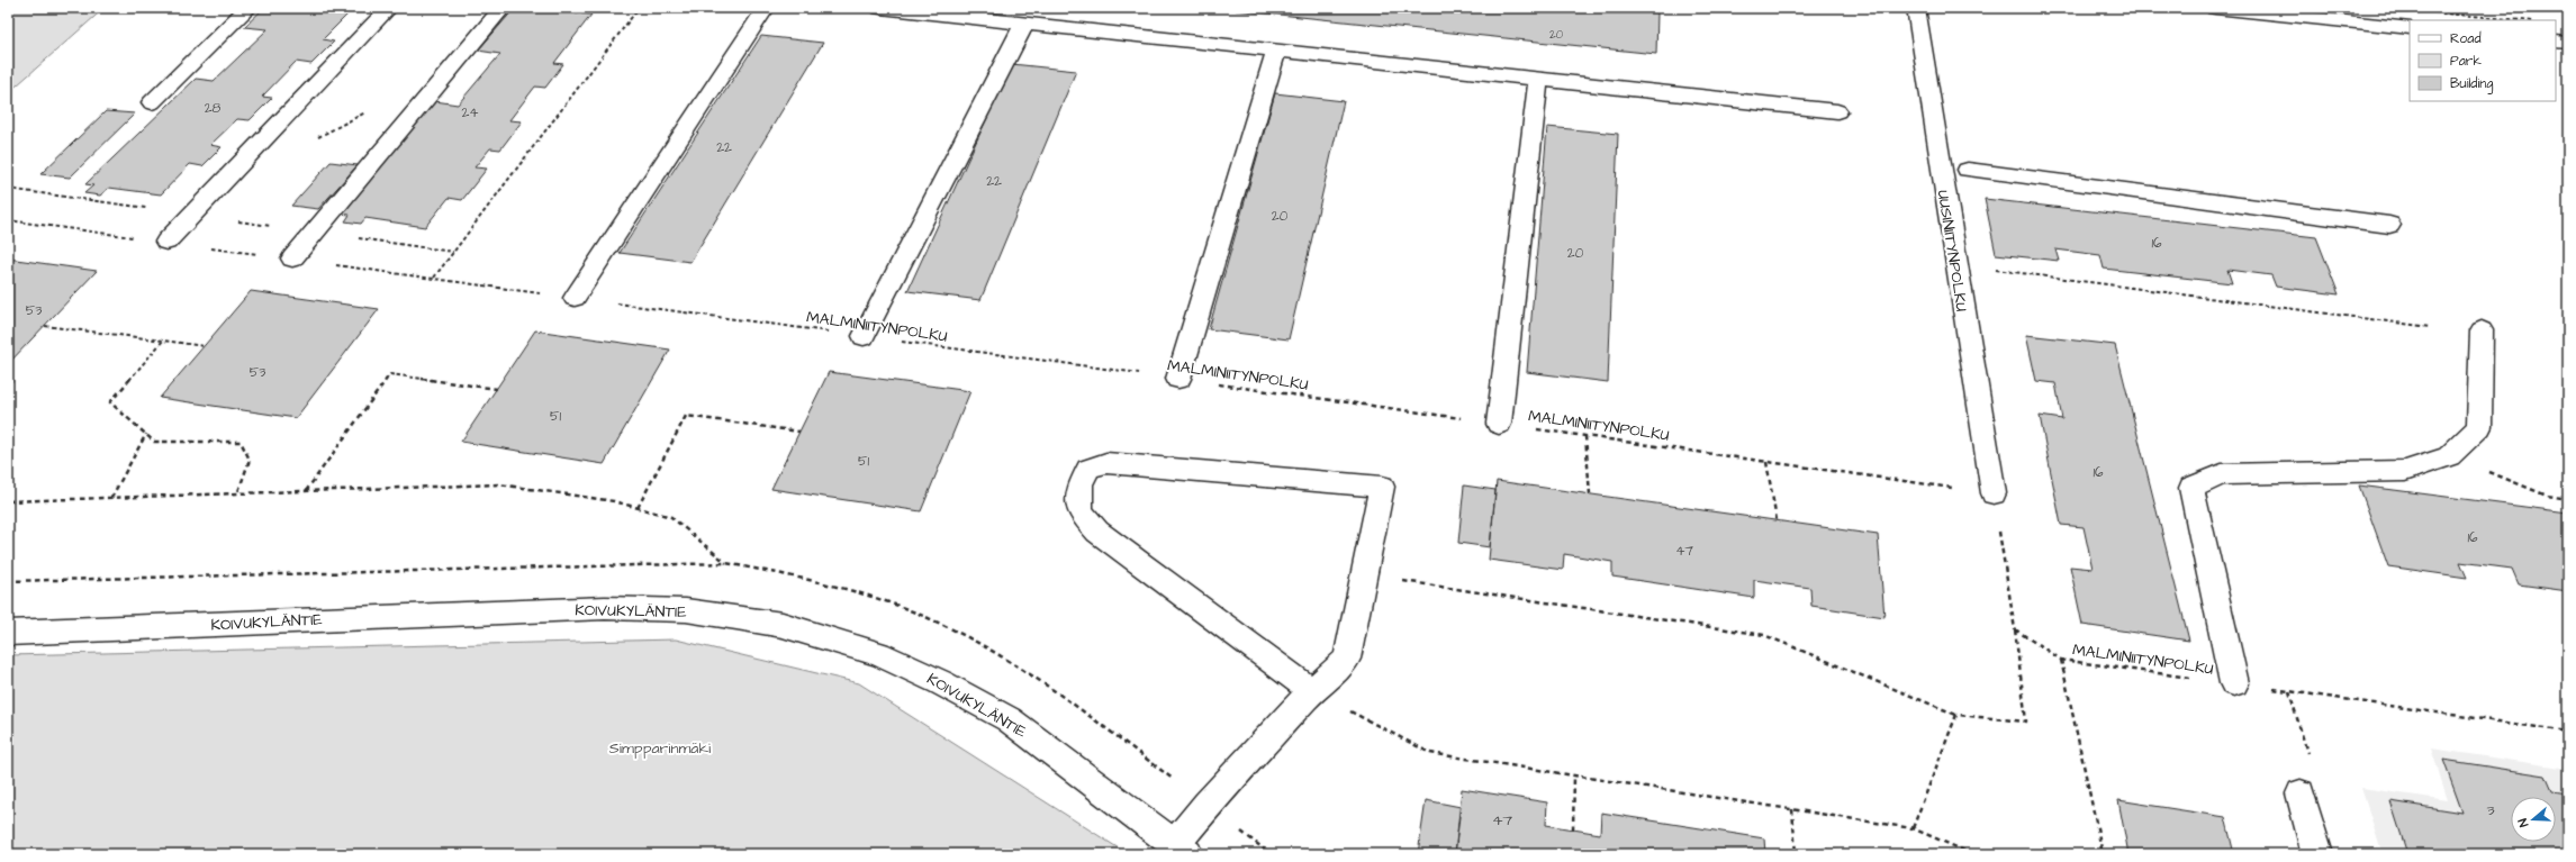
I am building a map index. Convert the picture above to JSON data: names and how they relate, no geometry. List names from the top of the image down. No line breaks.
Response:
{"streets":{"main road":["UUSINIITYNPOLKU","KOIVUKYLÄNTIE"],"path":["MALMINIITYNPOLKU"]},"crossings":[["UUSINIITYNPOLKU","MALMINIITYNPOLKU"]],"parks":["Simpparinmäki"],"house_numbers":["20","28","24","22","22","20","16","20","53","53","51","51","16","16","47","3","47"],"legend":["Road","Park","Building"],"north":"left"}
